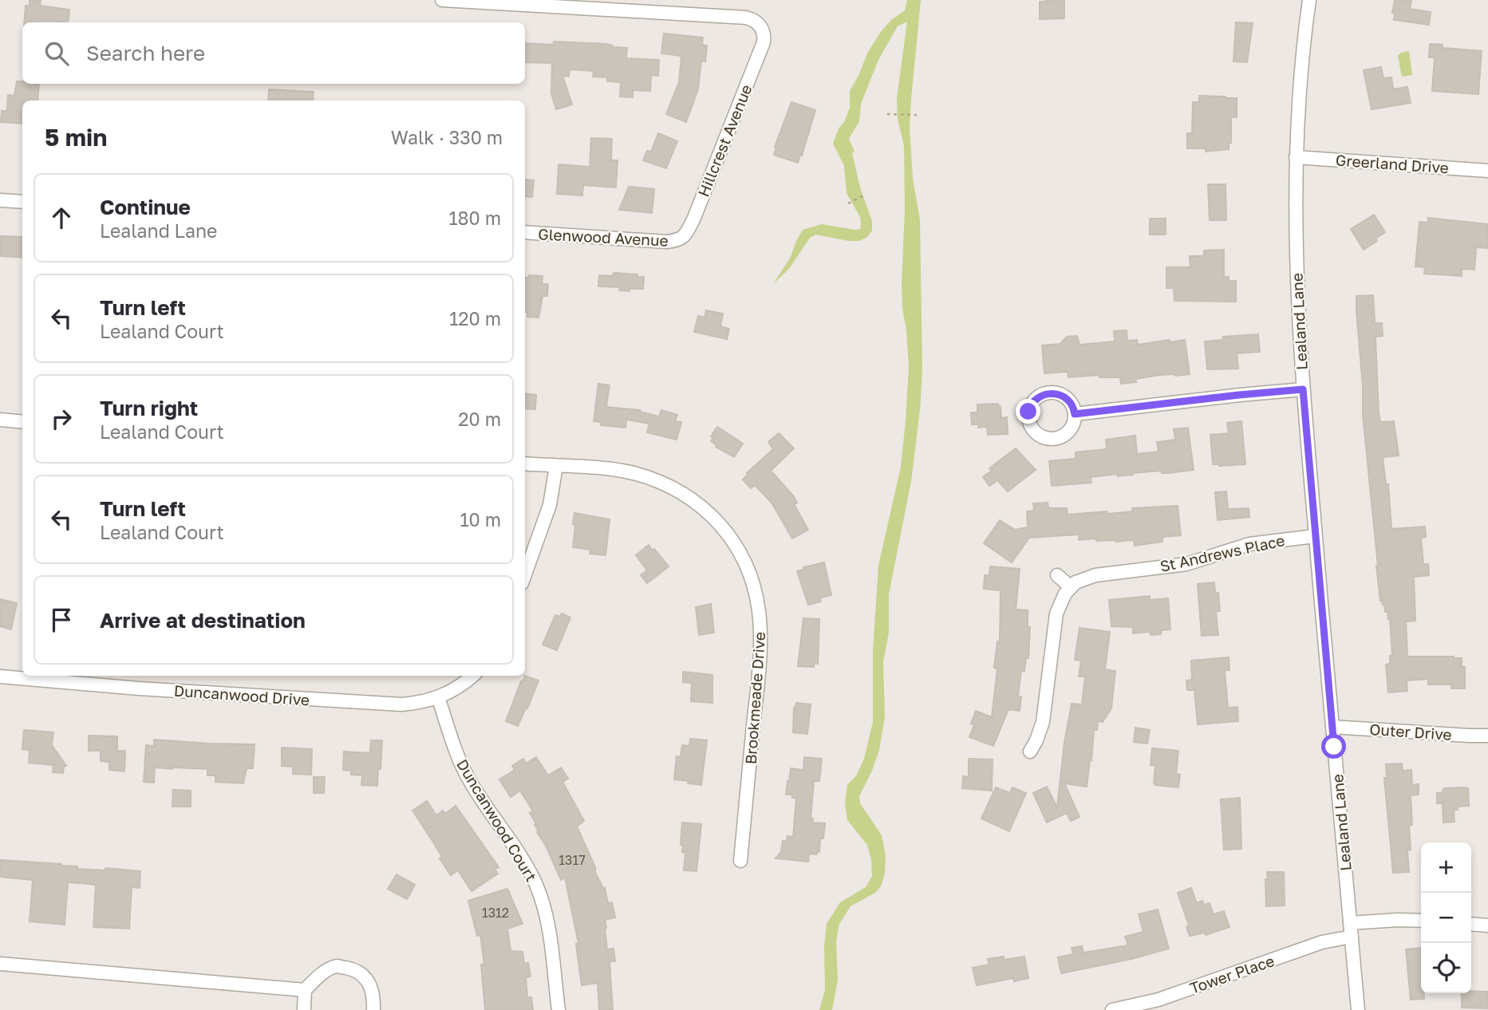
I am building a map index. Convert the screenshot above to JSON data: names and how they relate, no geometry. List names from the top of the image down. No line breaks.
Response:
{"streets":{"street":["Hillcrest Avenue","Greerland Drive","Glenwood Avenue","Lealand Lane","St Andrews Place","Duncanwood Drive","Brookmeade Drive","Outer Drive","Duncanwood Court","Tower Place"]},"crossings":[["Hillcrest Avenue","Glenwood Avenue"],["Greerland Drive","Lealand Lane"],["Lealand Lane","St Andrews Place"],["Lealand Lane","Outer Drive"],["Lealand Lane","Tower Place"],["Duncanwood Drive","Duncanwood Court"]],"house_numbers":["1317","1312"],"page":{"search":"Search here","heading":["5 min","Walk · 330 m"],"list":[["Continue","Lealand Lane","180 m"],["Turn left","Lealand Court","120 m"],["Turn right","Lealand Court","20 m"],["Turn left","Lealand Court","10 m"],"Arrive at destination"],"map_buttons":["+","−"]}}
